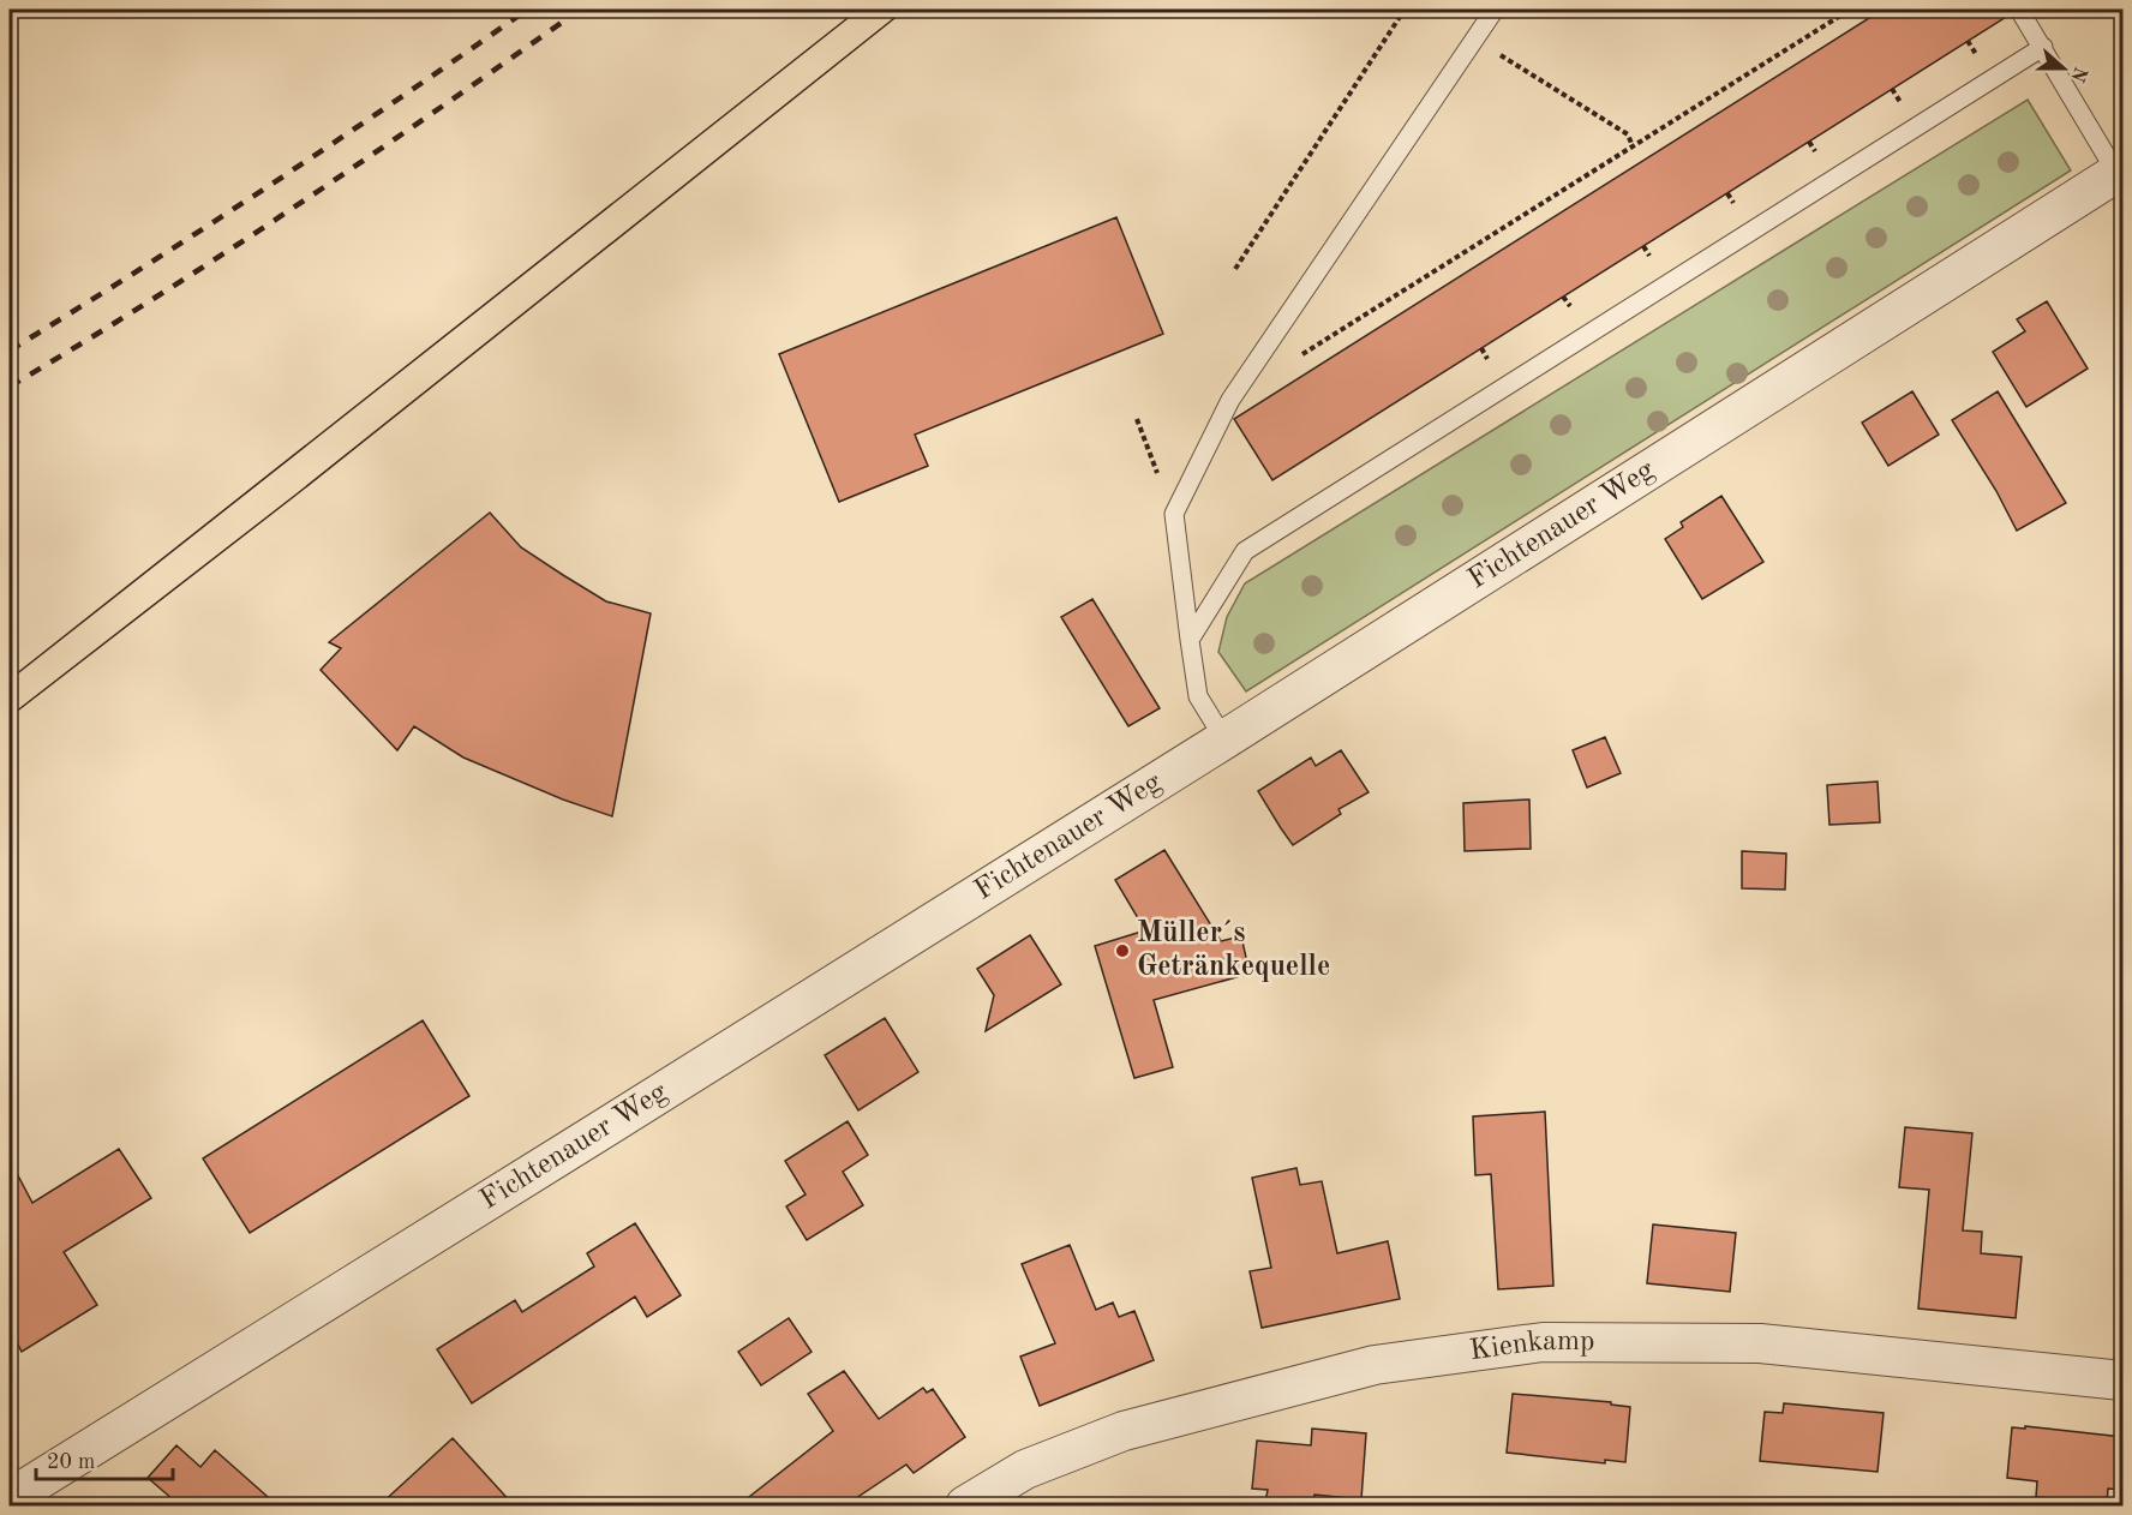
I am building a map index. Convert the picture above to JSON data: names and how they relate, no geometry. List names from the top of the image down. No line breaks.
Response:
{"streets":{"street":["Fichtenauer Weg","Kienkamp"]},"places":["Müller´s Getränkequelle"],"scale_bar":"20 m","north":"right"}
